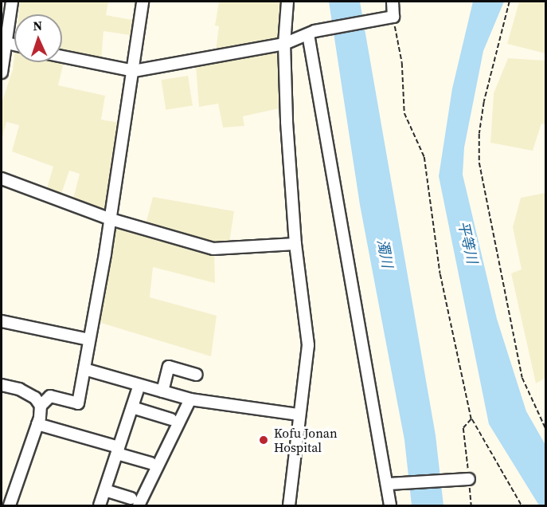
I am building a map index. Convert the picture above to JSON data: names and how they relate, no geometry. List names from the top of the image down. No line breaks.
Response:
{"water":["平等川","濁川"],"places":["Kofu Jonan Hospital"],"north":"top"}
